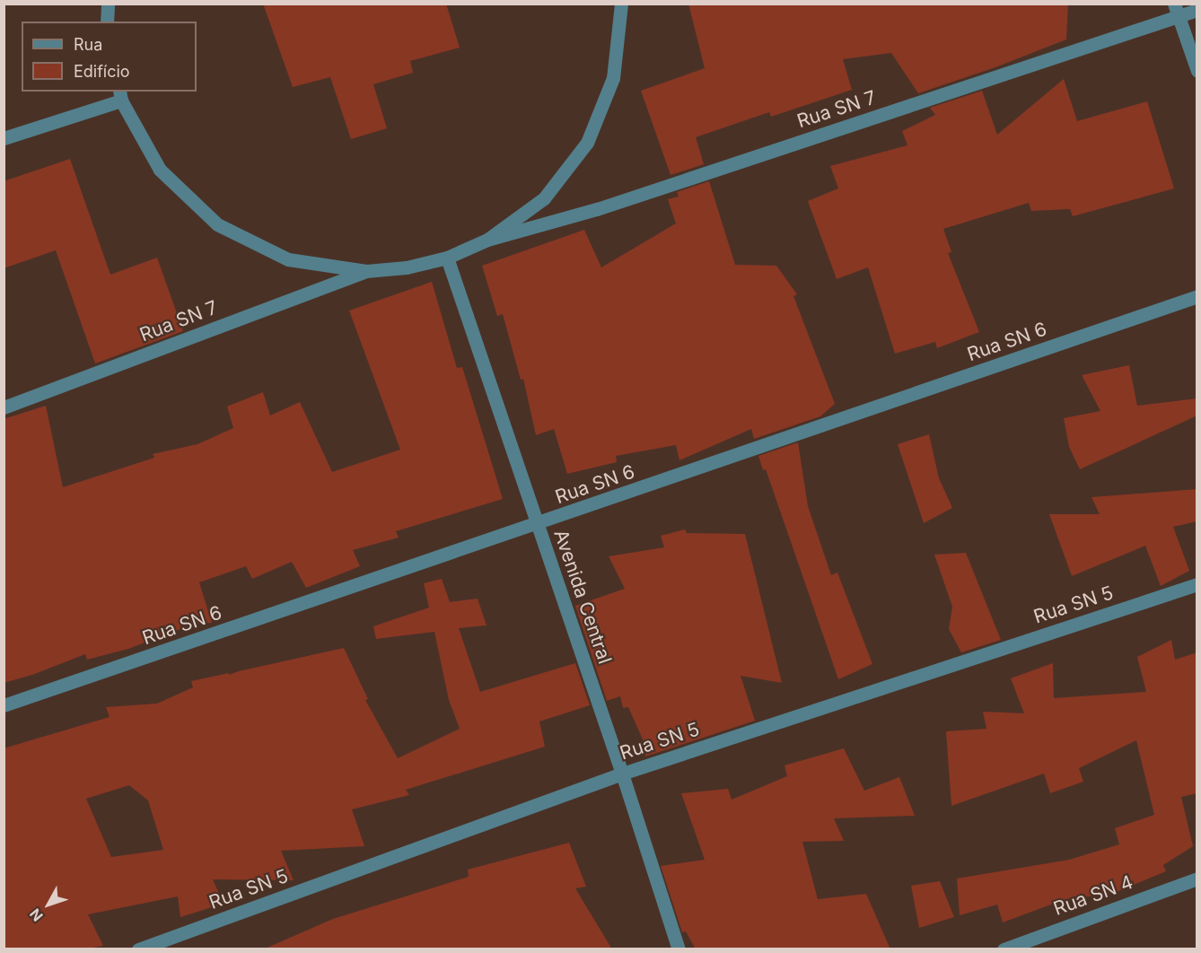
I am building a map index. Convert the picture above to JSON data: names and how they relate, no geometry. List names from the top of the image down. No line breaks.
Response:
{"streets":{"street":["Rua SN 7","Rua SN 6","Avenida Central","Rua SN 5","Rua SN 4"]},"crossings":[["Rua SN 6","Avenida Central"],["Avenida Central","Rua SN 5"]],"legend":["Rua","Edifício"],"north":"bottom left"}
